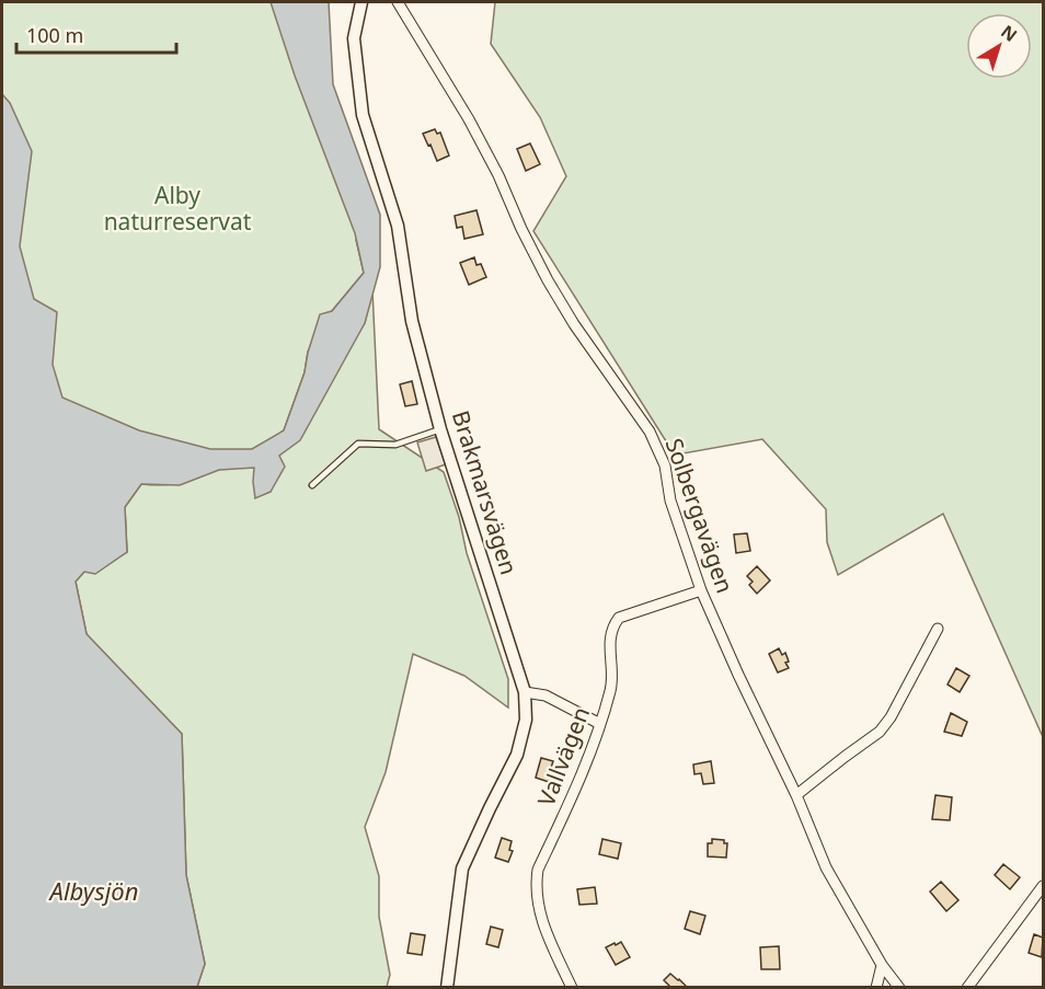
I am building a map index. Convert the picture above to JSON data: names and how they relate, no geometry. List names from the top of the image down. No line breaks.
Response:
{"streets":{"street":["Brakmarsvägen","Solbergavägen","Vallvägen"]},"crossings":[["Solbergavägen","Vallvägen"]],"water":["Albysjön"],"parks":["Alby naturreservat"],"scale_bar":"100 m","north":"top right"}
